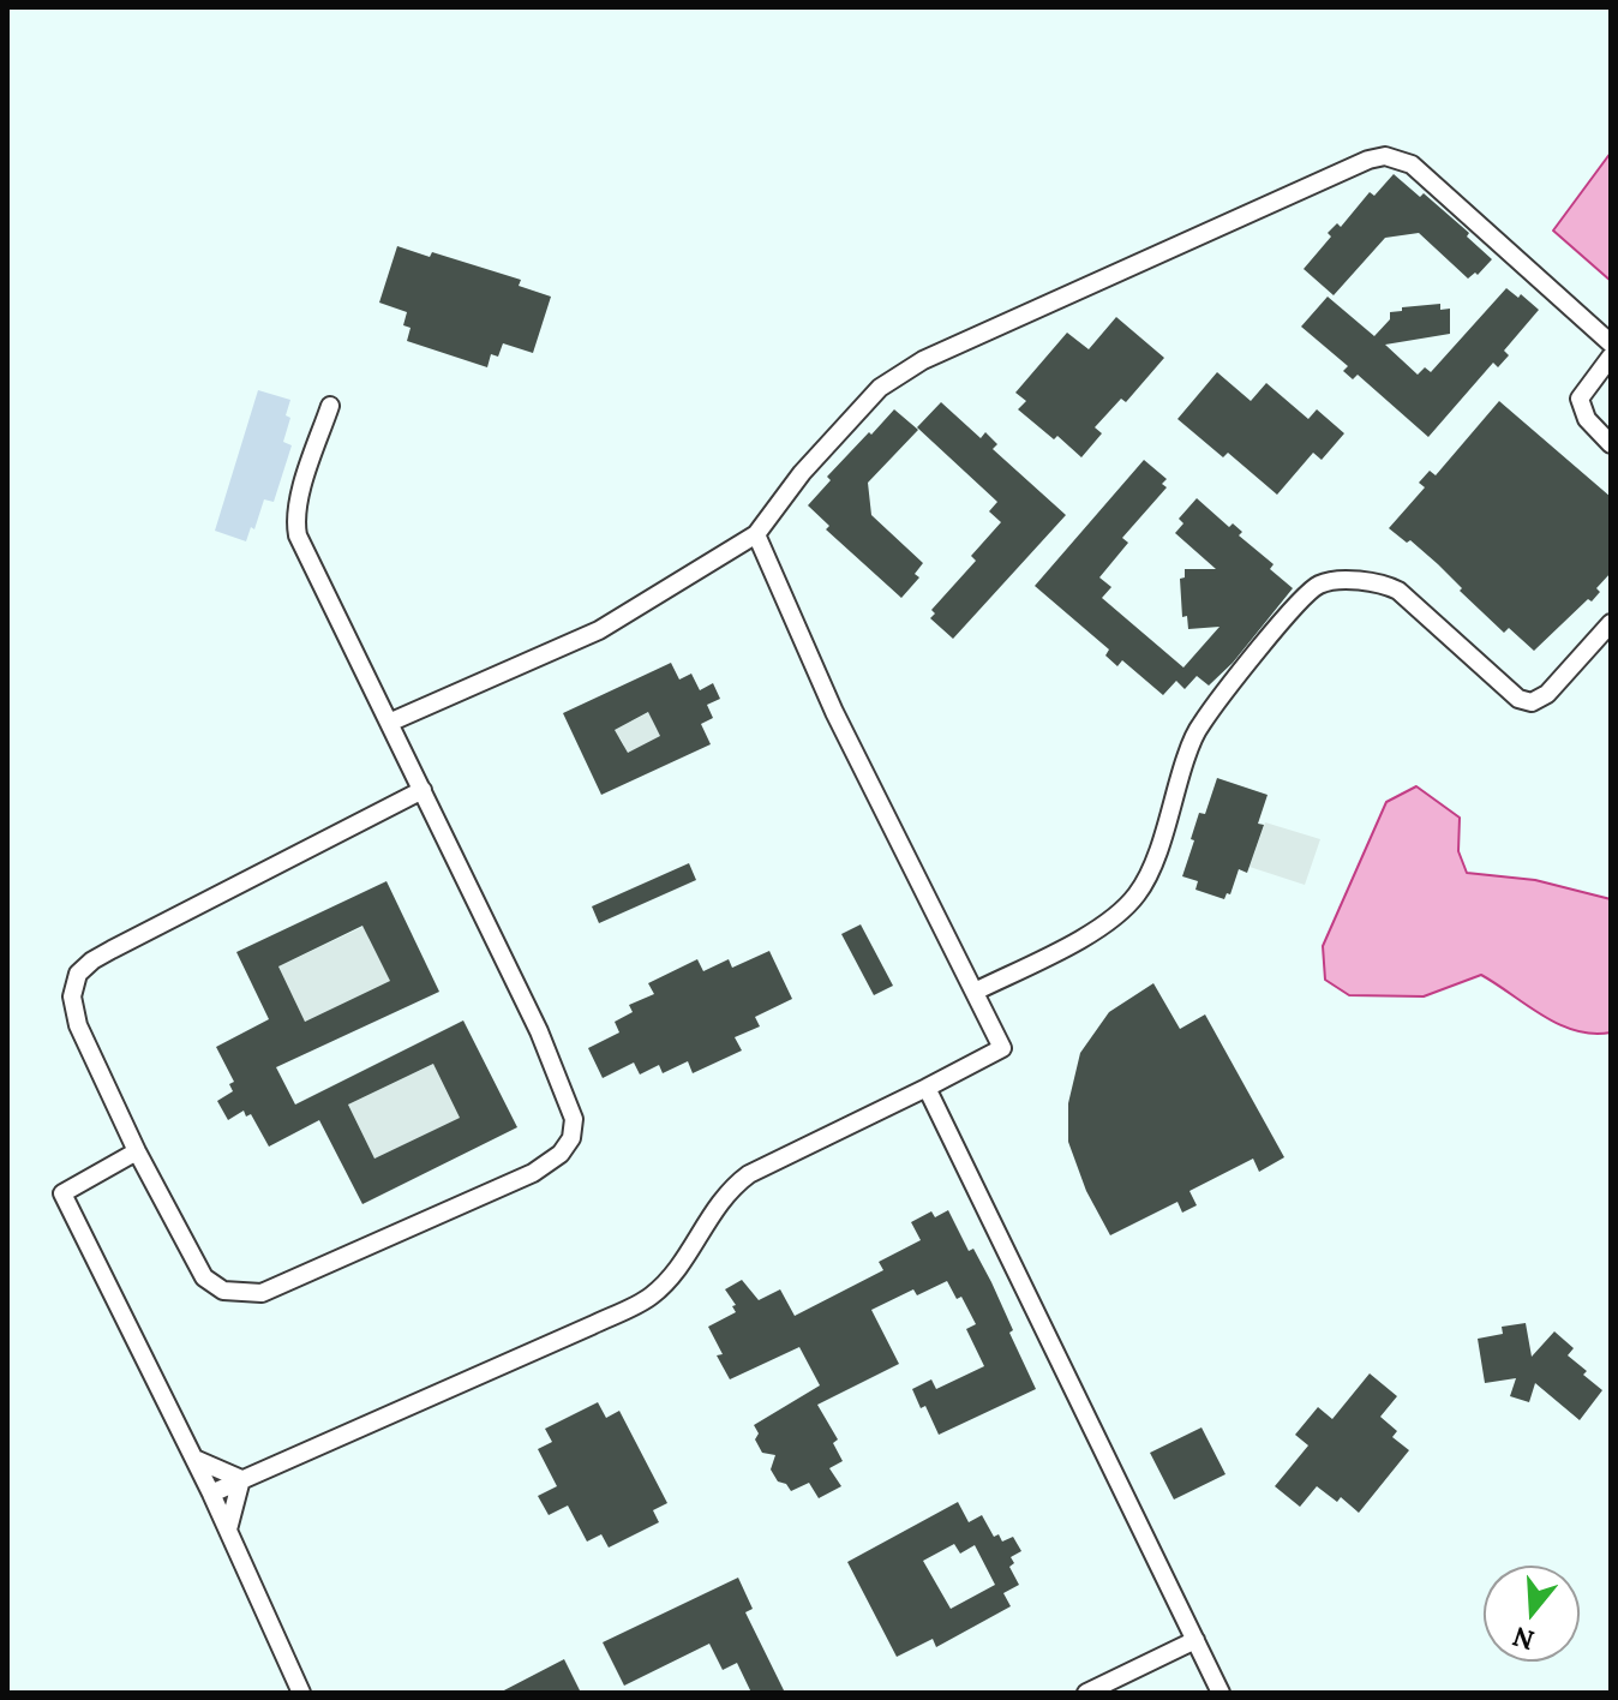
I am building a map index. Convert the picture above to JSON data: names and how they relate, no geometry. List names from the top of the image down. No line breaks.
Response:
{"north":"bottom"}
